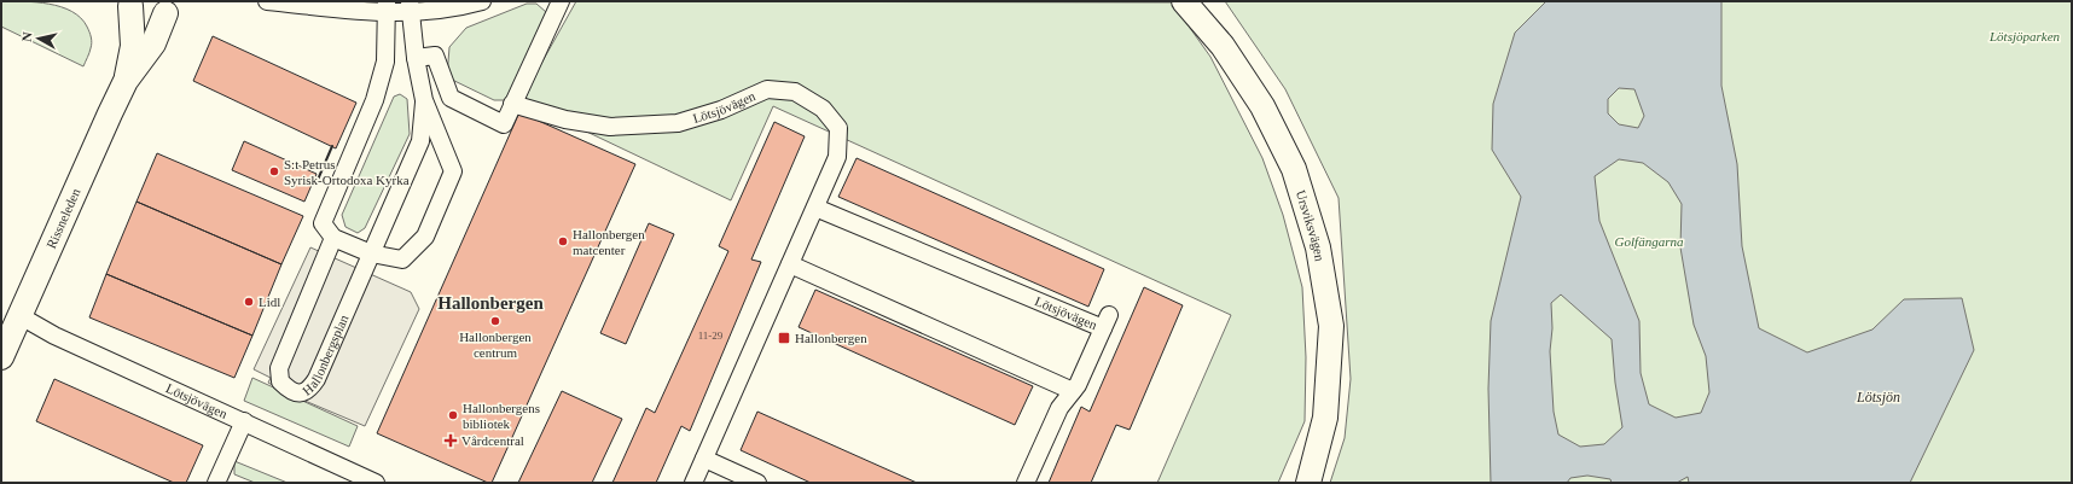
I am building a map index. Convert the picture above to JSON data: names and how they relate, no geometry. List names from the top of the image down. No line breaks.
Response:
{"streets":{"street":["Lötsjövägen","Rissneleden","Ursviksvägen","Hallonbergsplan"]},"crossings":[["Lötsjövägen","Rissneleden"]],"districts":["Hallonbergen"],"water":["Lötsjön"],"parks":["Lötsjöparken","Golfängarna"],"places":{"other":["S:t Petrus Syrisk-Ortodoxa Kyrka","Hallonbergen matcenter","Lidl","Hallonbergen centrum","Hallonbergens bibliotek"],"transit":["Hallonbergen"],"health":["Vårdcentral"]},"house_numbers":["11-29"],"north":"left"}
